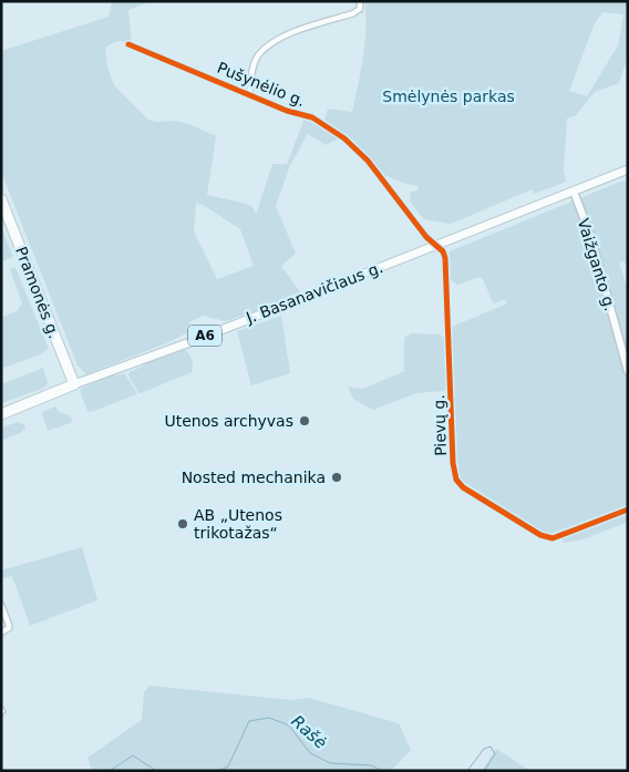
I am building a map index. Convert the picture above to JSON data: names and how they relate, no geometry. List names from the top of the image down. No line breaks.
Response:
{"streets":{"highway":["Pramonės g.","J. Basanavičiaus g.","A6"],"main road":["Vaižganto g."],"street":["Pušynėlio g.","Pievų g."]},"crossings":[["Pušynėlio g.","J. Basanavičiaus g."],["Pušynėlio g.","Pievų g."],["Vaižganto g.","J. Basanavičiaus g."],["Pramonės g.","J. Basanavičiaus g."],["J. Basanavičiaus g.","Pievų g."]],"water":["Rašė"],"parks":["Smėlynės parkas"],"places":["Utenos archyvas","Nosted mechanika","AB „Utenos trikotažas“"]}
